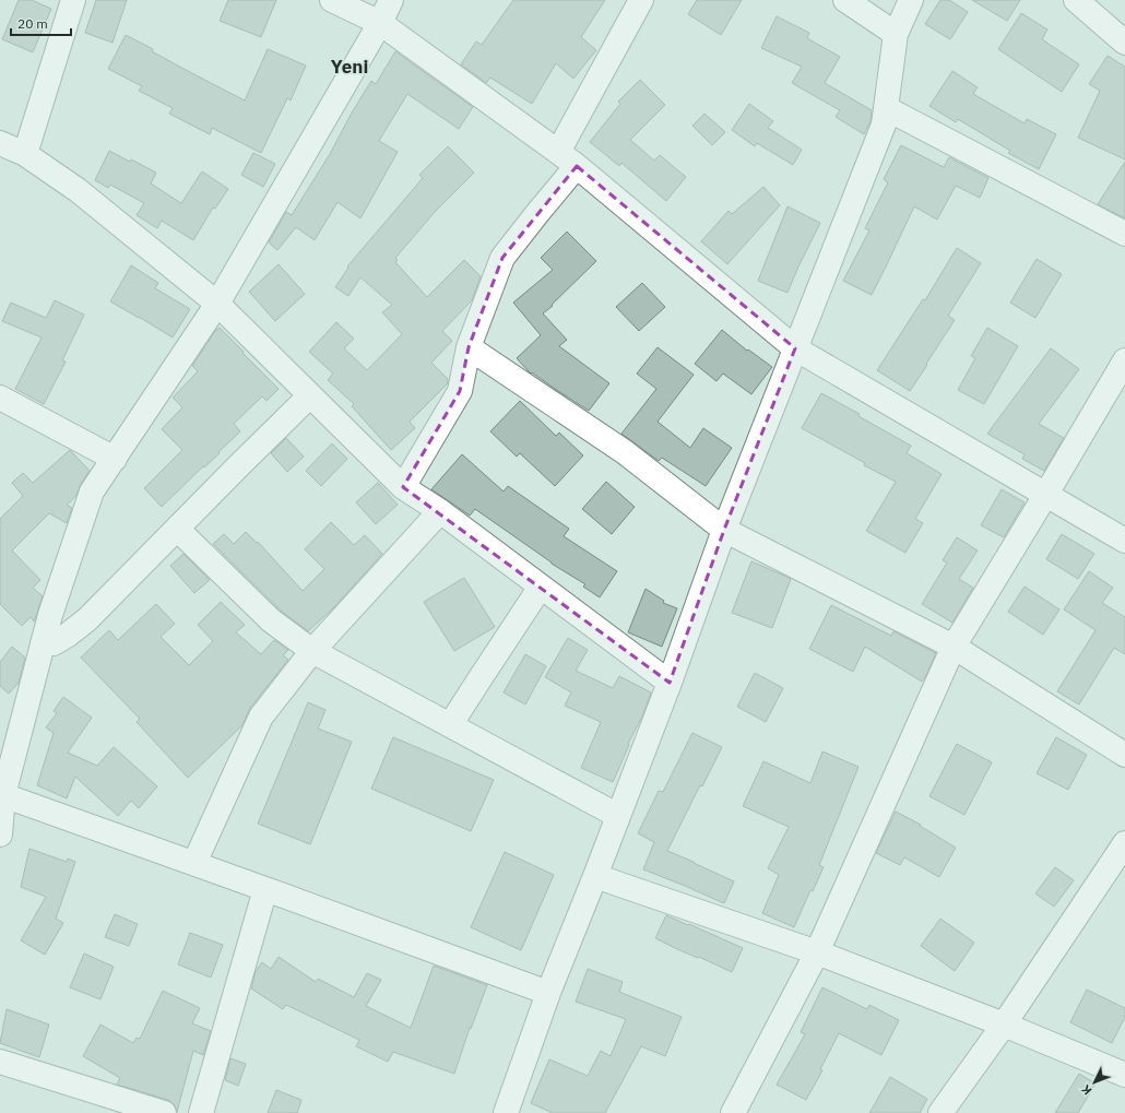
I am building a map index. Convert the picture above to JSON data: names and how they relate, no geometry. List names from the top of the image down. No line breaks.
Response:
{"districts":["Yeni"],"scale_bar":"20 m","north":"bottom left"}
